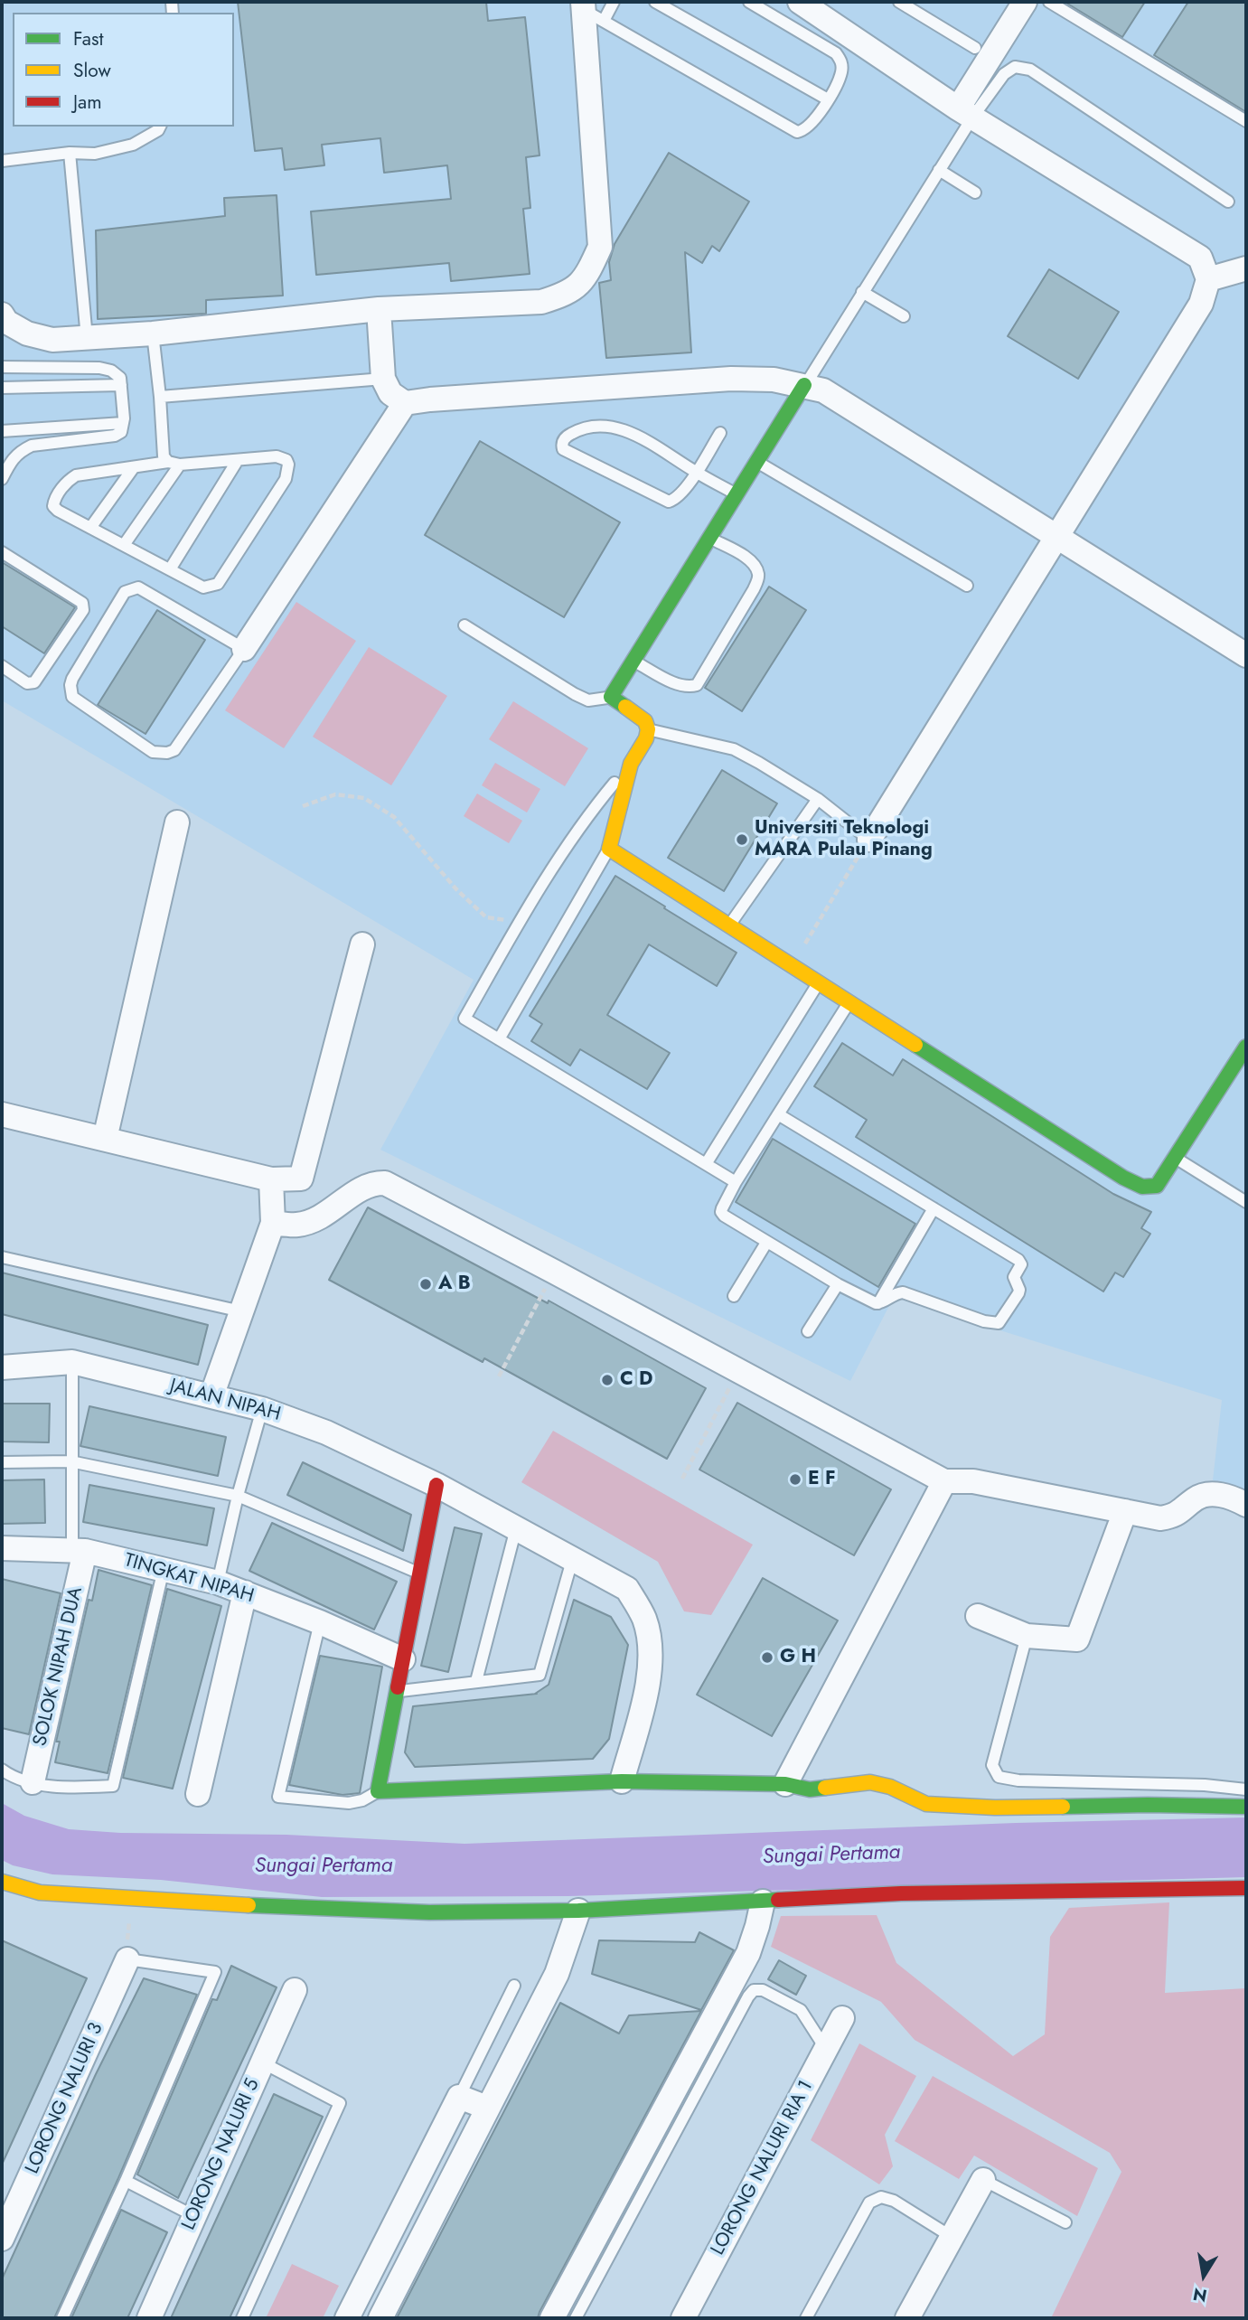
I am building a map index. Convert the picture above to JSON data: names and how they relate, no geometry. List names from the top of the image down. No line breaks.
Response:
{"streets":{"street":["JALAN NIPAH","TINGKAT NIPAH","SOLOK NIPAH DUA","LORONG NALURI 3","LORONG NALURI 5","LORONG NALURI RIA 1"]},"crossings":[["TINGKAT NIPAH","SOLOK NIPAH DUA"]],"water":["Sungai Pertama"],"places":["Universiti Teknologi MARA Pulau Pinang","A B","C D","E F","G H"],"legend":["Fast","Slow","Jam"],"north":"bottom"}
